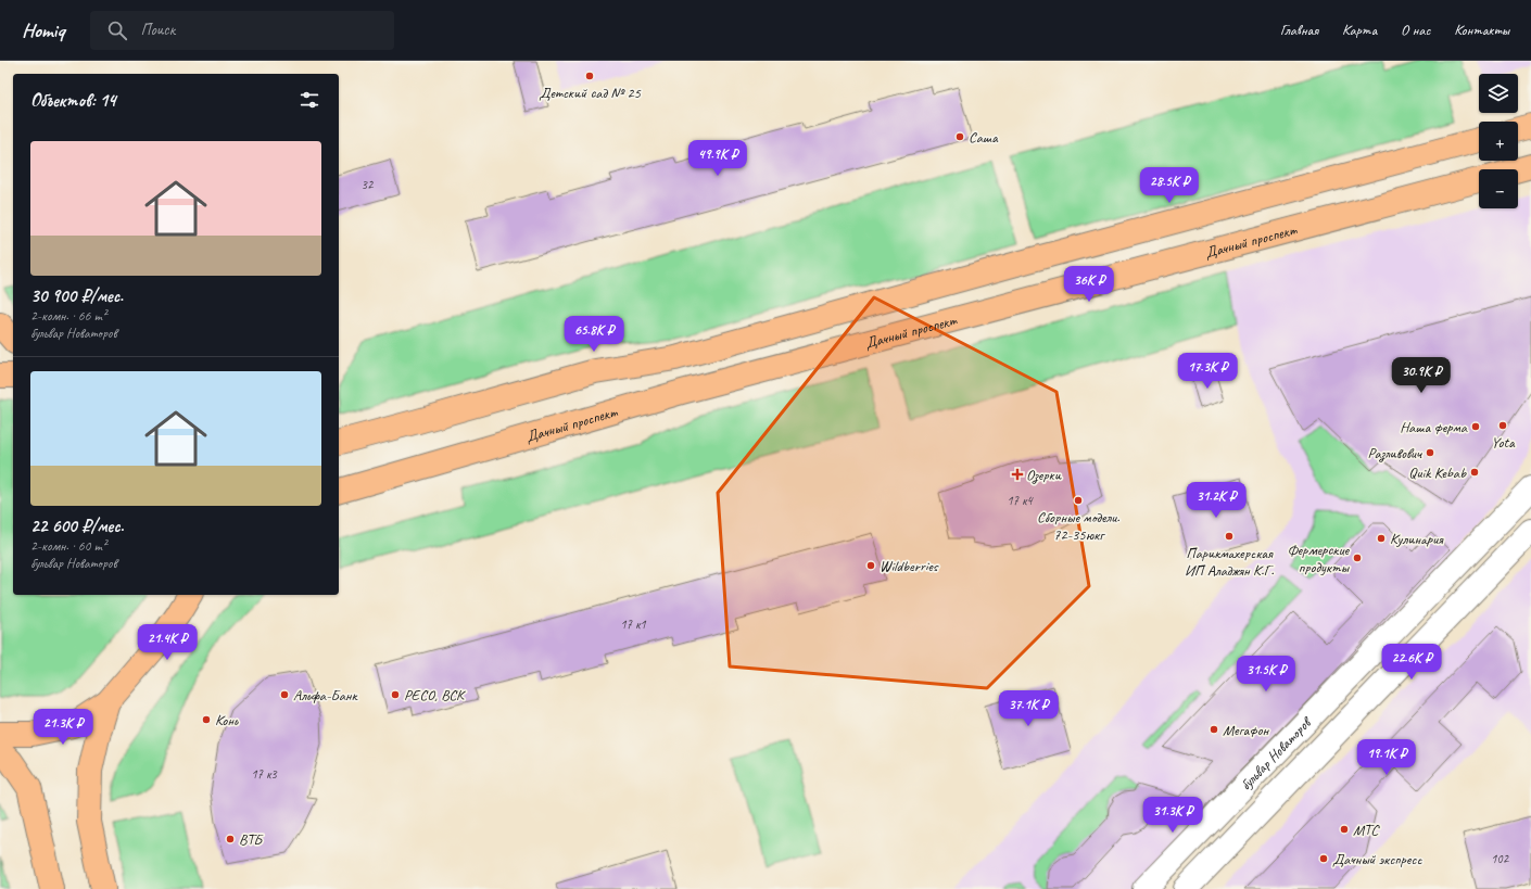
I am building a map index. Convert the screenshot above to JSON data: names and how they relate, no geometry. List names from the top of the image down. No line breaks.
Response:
{"streets":{"main road":["Дачный проспект"],"street":["бульвар Новаторов"]},"places":{"other":["Детский сад № 25","Саша","Yota","Наша ферма","Разливович","Quik Kebab","Сборные модели. 72-35юкг","Парикмахерская ИП Аладжян К.Г.","Кулинария","Фермерские продукты","Wildberries","Альфа-Банк","РЕСО, ВСК","Конь","Мегафон","МТС","ВТБ","Дачный экспресс"],"health":["Озерки"]},"house_numbers":["32","17 к4","17 к1","17 к3","102"],"page":{"header":"Homiq","search":"Поиск","nav":["Главная","Карта","О нас","Контакты"],"map_buttons":["+","−"],"heading":"Объектов: 14","list":[{"name":"30 900 ₽/мес.","note":"2-комн. · 66 m² · бульвар Новаторов"},{"name":"22 600 ₽/мес.","note":"2-комн. · 60 m² · бульвар Новаторов"}],"price":["49.9K ₽","28.5K ₽","36K ₽","65.8K ₽","17.3K ₽","30.9K ₽","31.2K ₽","21.4K ₽","22.6K ₽","31.5K ₽","37.1K ₽","21.3K ₽","19.1K ₽","31.3K ₽"]}}
